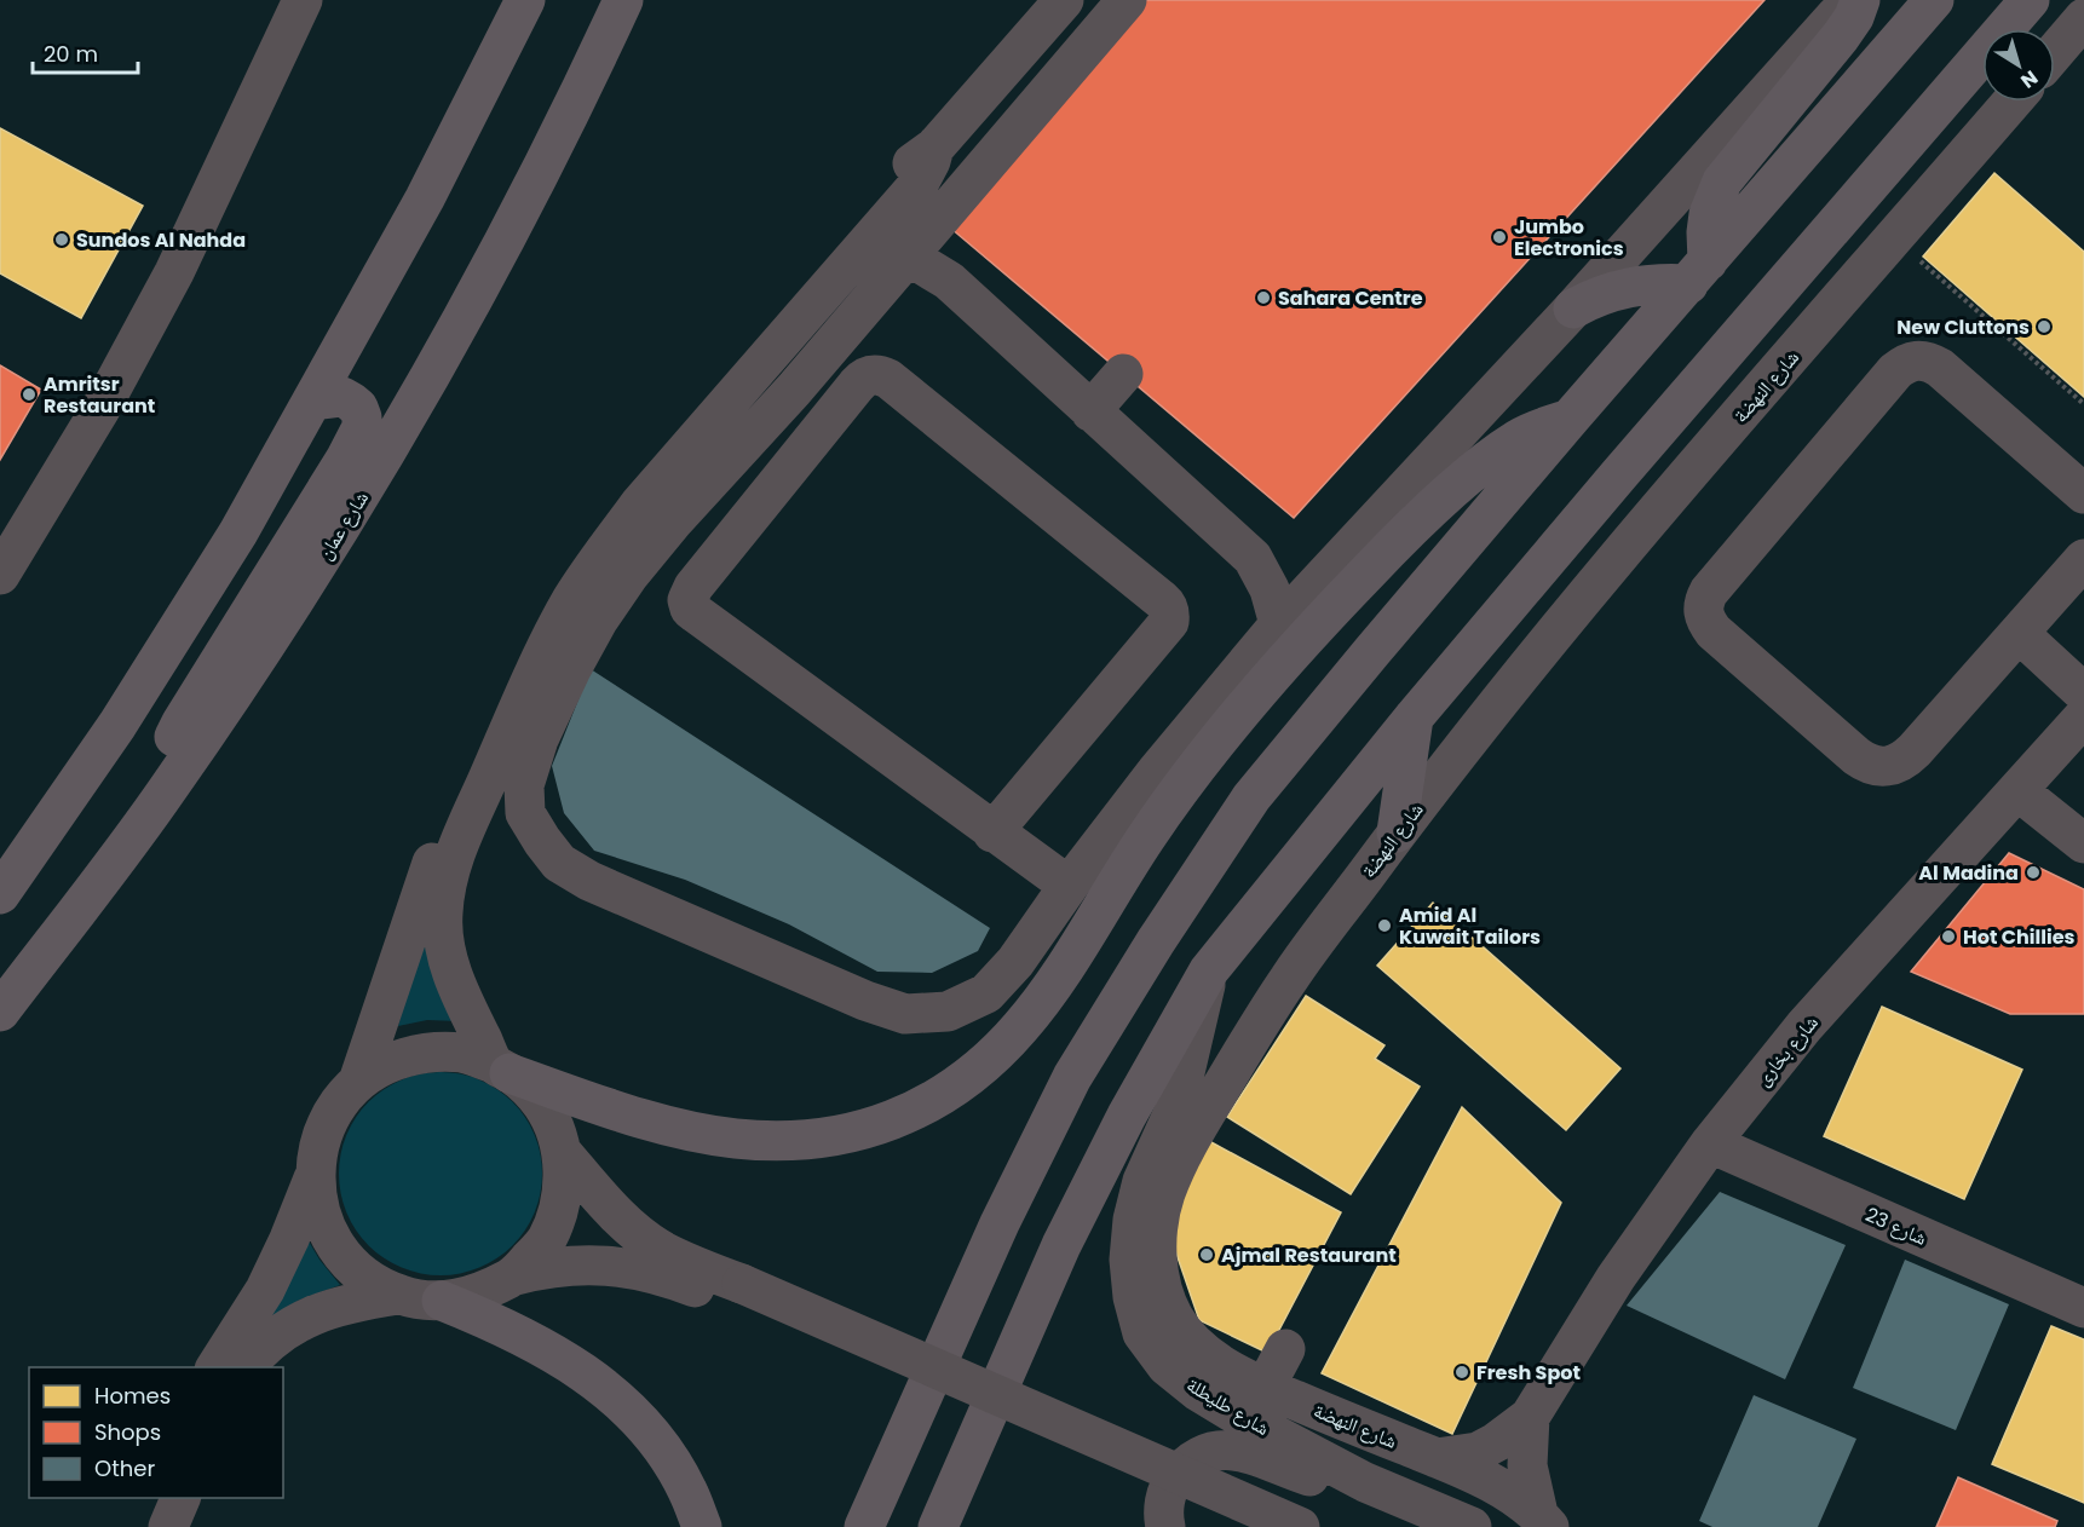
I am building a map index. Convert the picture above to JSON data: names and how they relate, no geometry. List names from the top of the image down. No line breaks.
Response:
{"streets":{"main road":["شارع عمان"],"street":["شارع النهضة","شارع بخارى","شارع 23","شارع طليطلة"]},"crossings":[["شارع النهضة","شارع بخارى"],["شارع بخارى","شارع 23"]],"places":["Jumbo Electronics","Sundos Al Nahda","Sahara Centre","New Cluttons","Amritsr Restaurant","Al Madina","Amid Al Kuwait Tailors","Hot Chillies","Ajmal Restaurant","Fresh Spot"],"legend":["Homes","Shops","Other"],"scale_bar":"20 m","north":"bottom right"}
